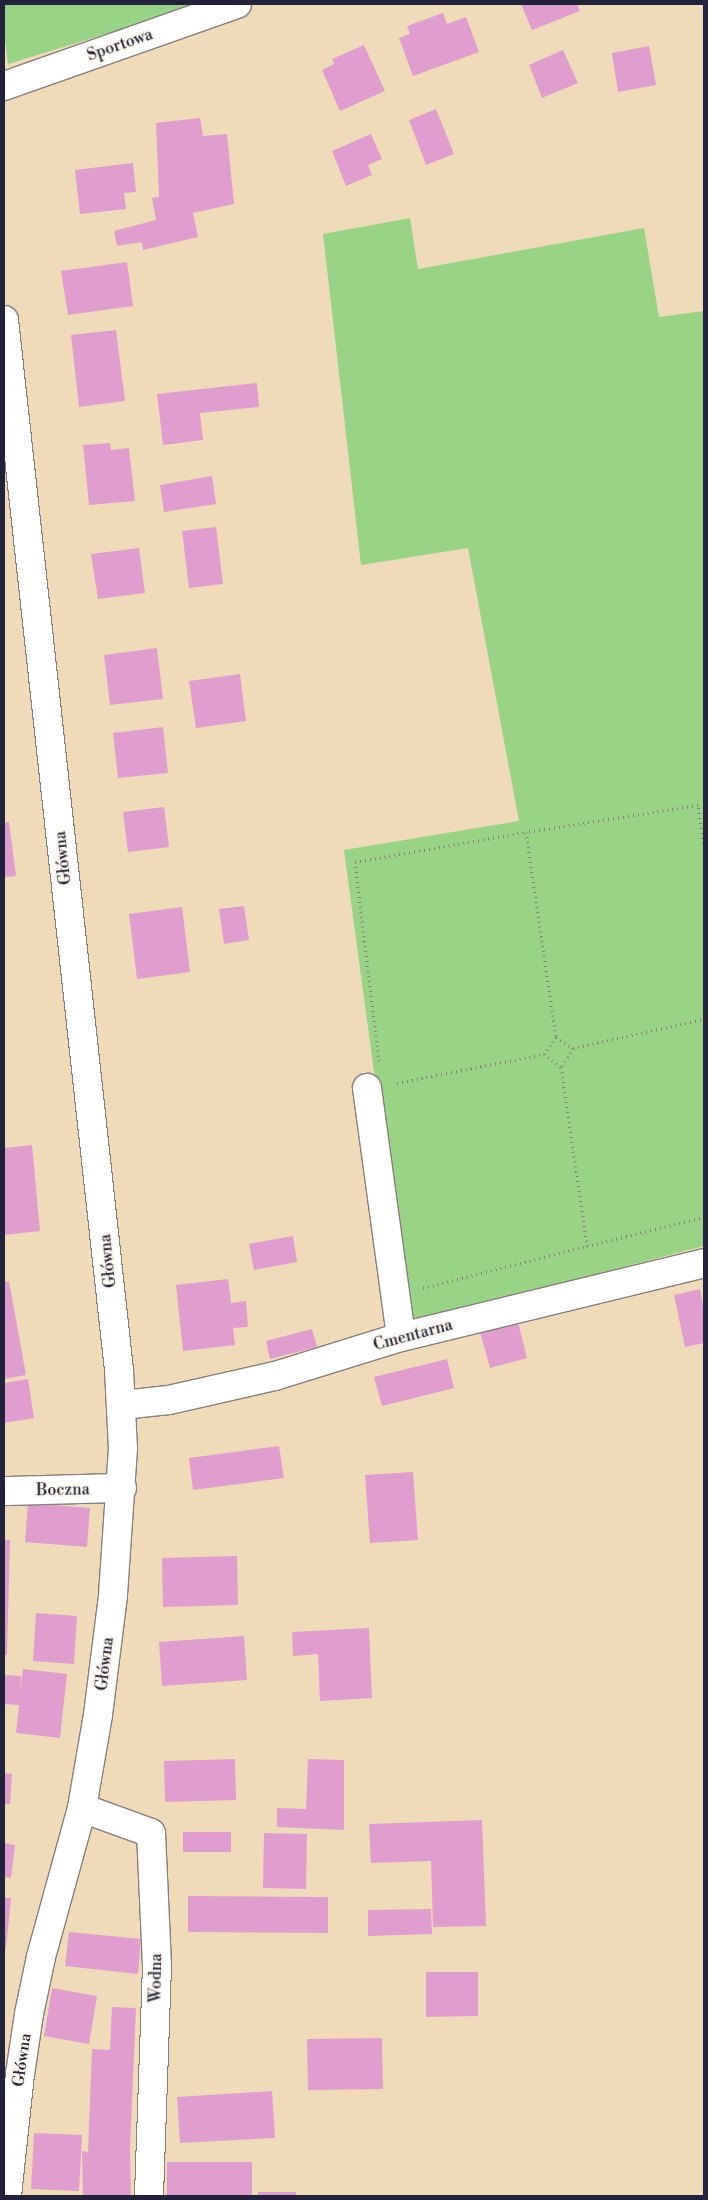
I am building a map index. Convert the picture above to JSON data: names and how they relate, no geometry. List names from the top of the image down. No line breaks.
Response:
{"streets":{"street":["Sportowa","Główna","Cmentarna","Boczna","Wodna"]},"crossings":[["Główna","Cmentarna"],["Główna","Boczna"],["Główna","Wodna"]]}
